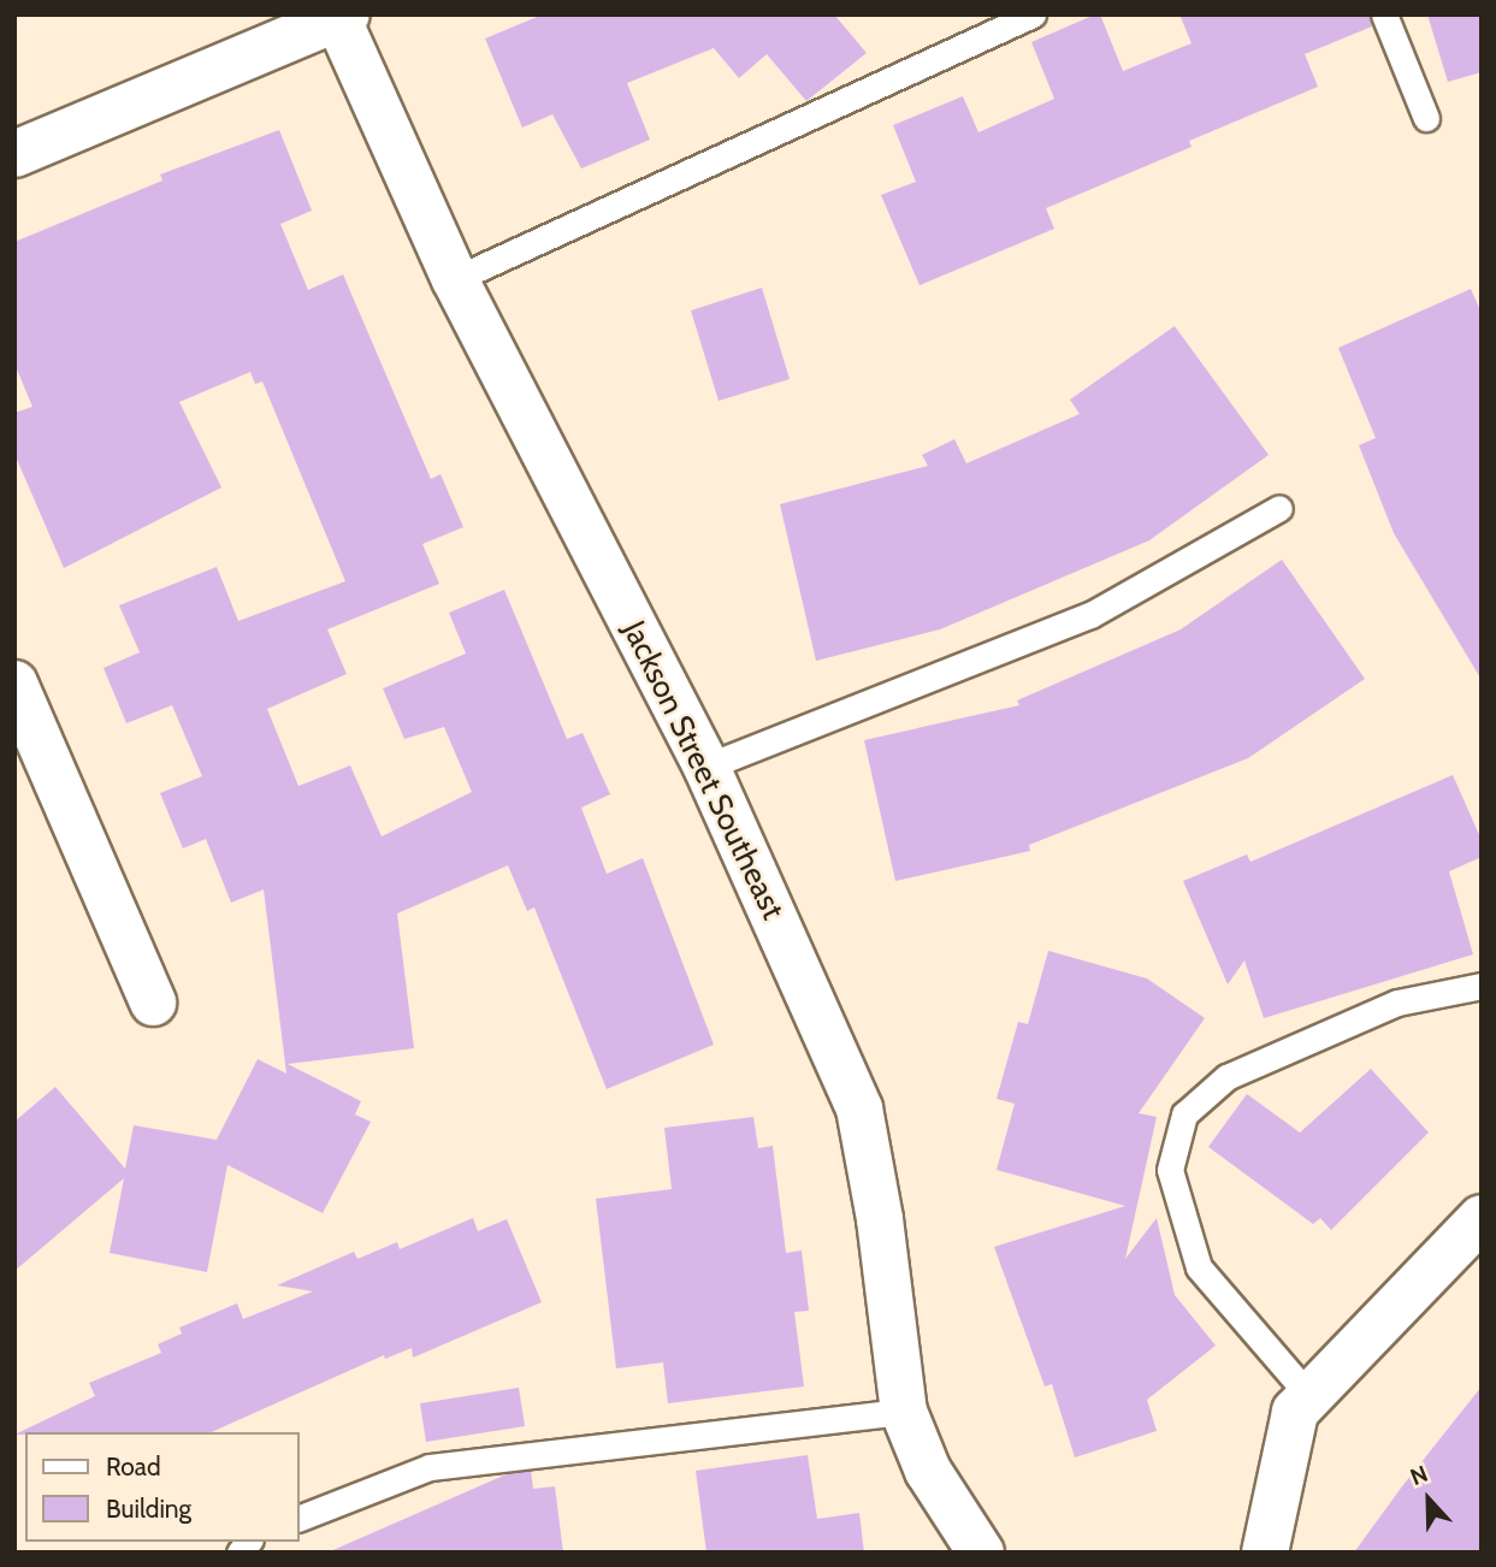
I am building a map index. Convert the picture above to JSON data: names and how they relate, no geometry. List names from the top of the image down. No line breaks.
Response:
{"streets":{"street":["Jackson Street Southeast"]},"legend":["Road","Building"],"north":"top"}
